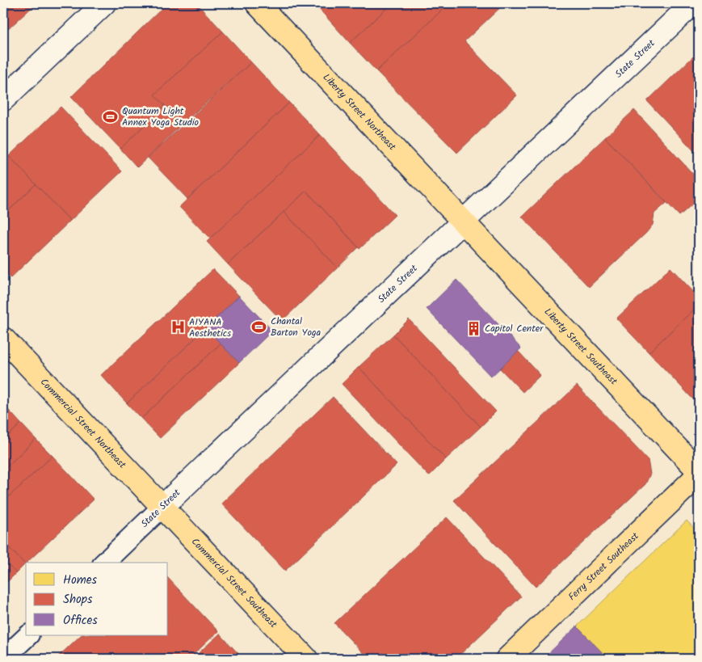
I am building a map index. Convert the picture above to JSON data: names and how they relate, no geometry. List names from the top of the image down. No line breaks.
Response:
{"streets":{"main road":["State Street","Liberty Street Northeast","Liberty Street Southeast","Commercial Street Northeast","Ferry Street Southeast","Commercial Street Southeast"]},"crossings":[["State Street","Liberty Street Northeast"],["State Street","Liberty Street Southeast"],["State Street","Commercial Street Northeast"],["State Street","Commercial Street Southeast"],["Liberty Street Northeast","Liberty Street Southeast"],["Commercial Street Northeast","Commercial Street Southeast"]],"places":{"sports":["Quantum Light Annex Yoga Studio","Chantal Barton Yoga"],"hospital":["AIYANA Aesthetics"],"building":["Capitol Center"]},"legend":["Homes","Shops","Offices"]}
